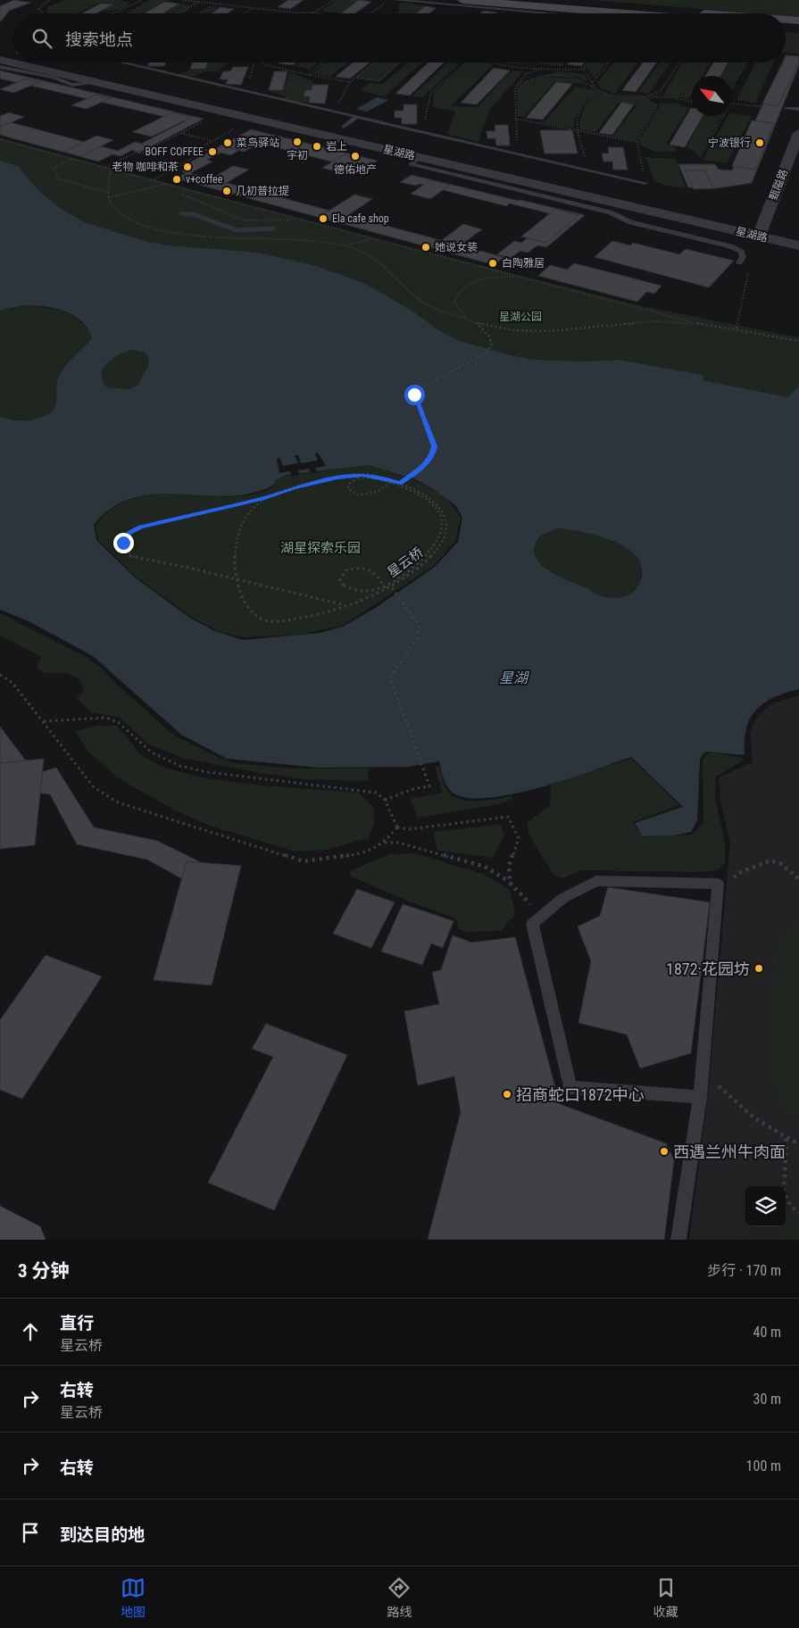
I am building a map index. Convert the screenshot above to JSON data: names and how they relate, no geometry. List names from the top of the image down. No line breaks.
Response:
{"streets":{"street":["星湖路","甄隘路"],"path":["星云桥"]},"crossings":[["星湖路","甄隘路"]],"water":["星湖"],"parks":["星湖公园","湖星探索乐园"],"places":["宇初","菜鸟驿站","宁波银行","岩上","BOFF COFFEE","德佑地产","老物 咖啡和茶","v+coffee","几初普拉提","Ela cafe shop","她说女装","白陶雅居","1872·花园坊","招商蛇口1872中心","西遇兰州牛肉面"],"north":"top left","page":{"search":"搜索地点","heading":["3 分钟","步行 · 170 m"],"list":[["直行","星云桥","40 m"],["右转","星云桥","30 m"],["右转","100 m"],"到达目的地"],"nav":["地图","路线","收藏"]}}
